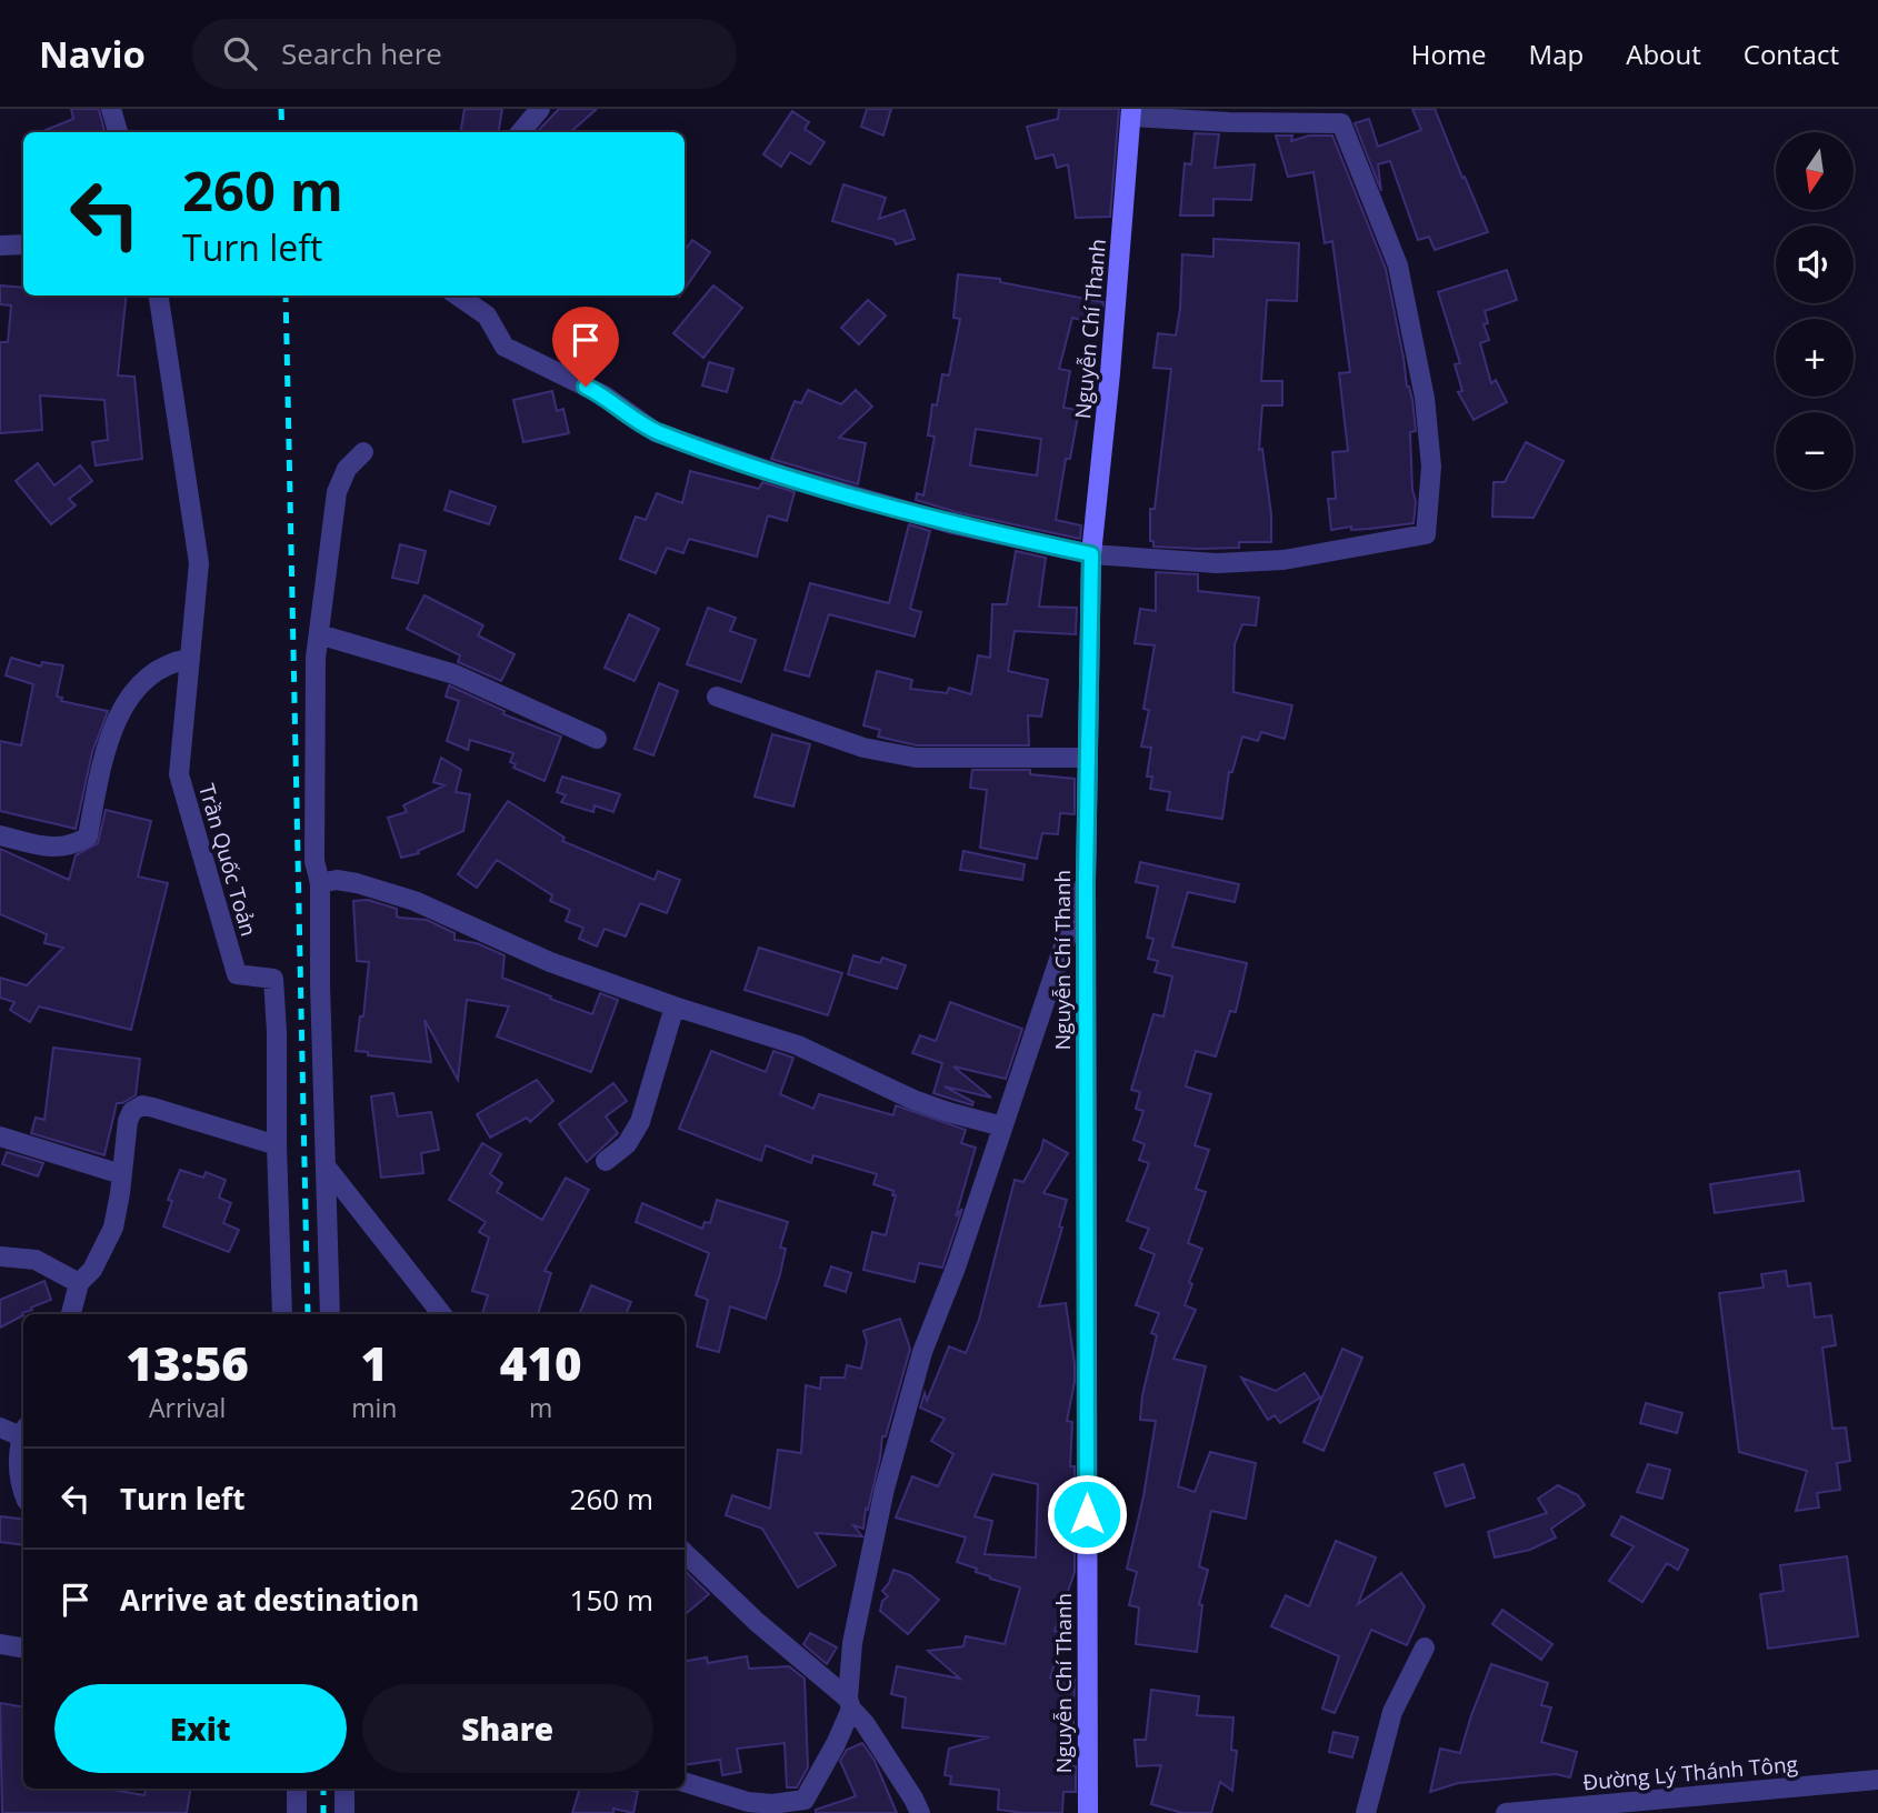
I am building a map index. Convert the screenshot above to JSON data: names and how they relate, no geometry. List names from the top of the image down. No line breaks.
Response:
{"streets":{"main road":["Nguyễn Chí Thanh"],"street":["Trần Quốc Toản","Đường Lý Thánh Tông"]},"north":"bottom","page":{"header":"Navio","search":"Search here","nav":["Home","Map","About","Contact"],"map_buttons":["+","−"],"turn":["260 m","Turn left"],"eta":["13:56","Arrival","1","min","410","m"],"list":[{"name":"Turn left","value":"260 m"},{"name":"Arrive at destination","value":"150 m"}],"buttons":["Exit","Share"]}}
